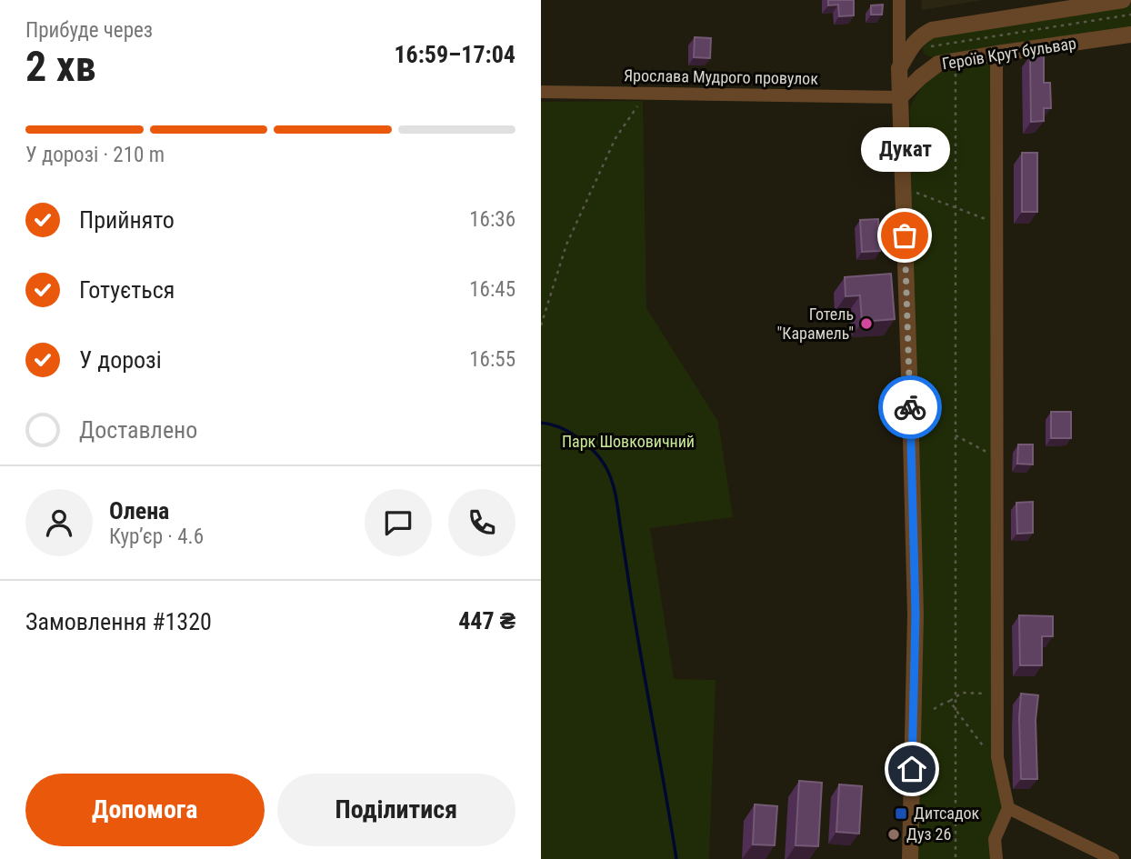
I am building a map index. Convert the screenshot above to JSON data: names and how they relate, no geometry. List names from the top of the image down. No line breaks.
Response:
{"streets":{"street":["Героїв Крут бульвар","Ярослава Мудрого провулок"]},"crossings":[["Героїв Крут бульвар","Ярослава Мудрого провулок"]],"parks":["Парк Шовковичний"],"places":{"other":["Дукат","Готель \"Карамель\"","Дуз 26"],"transit":["Дитсадок"]},"page":{"heading":["2 хв","Прибуде через","16:59–17:04"],"panel":["Олена","Кур’єр · 4.6","Замовлення #1320","447 ₴"],"bar":"У дорозі · 210 m","bubble":"Дукат","list":[["Прийнято","16:36"],["Готується","16:45"],["У дорозі","16:55"],"Доставлено"],"buttons":["Допомога","Поділитися"]}}
